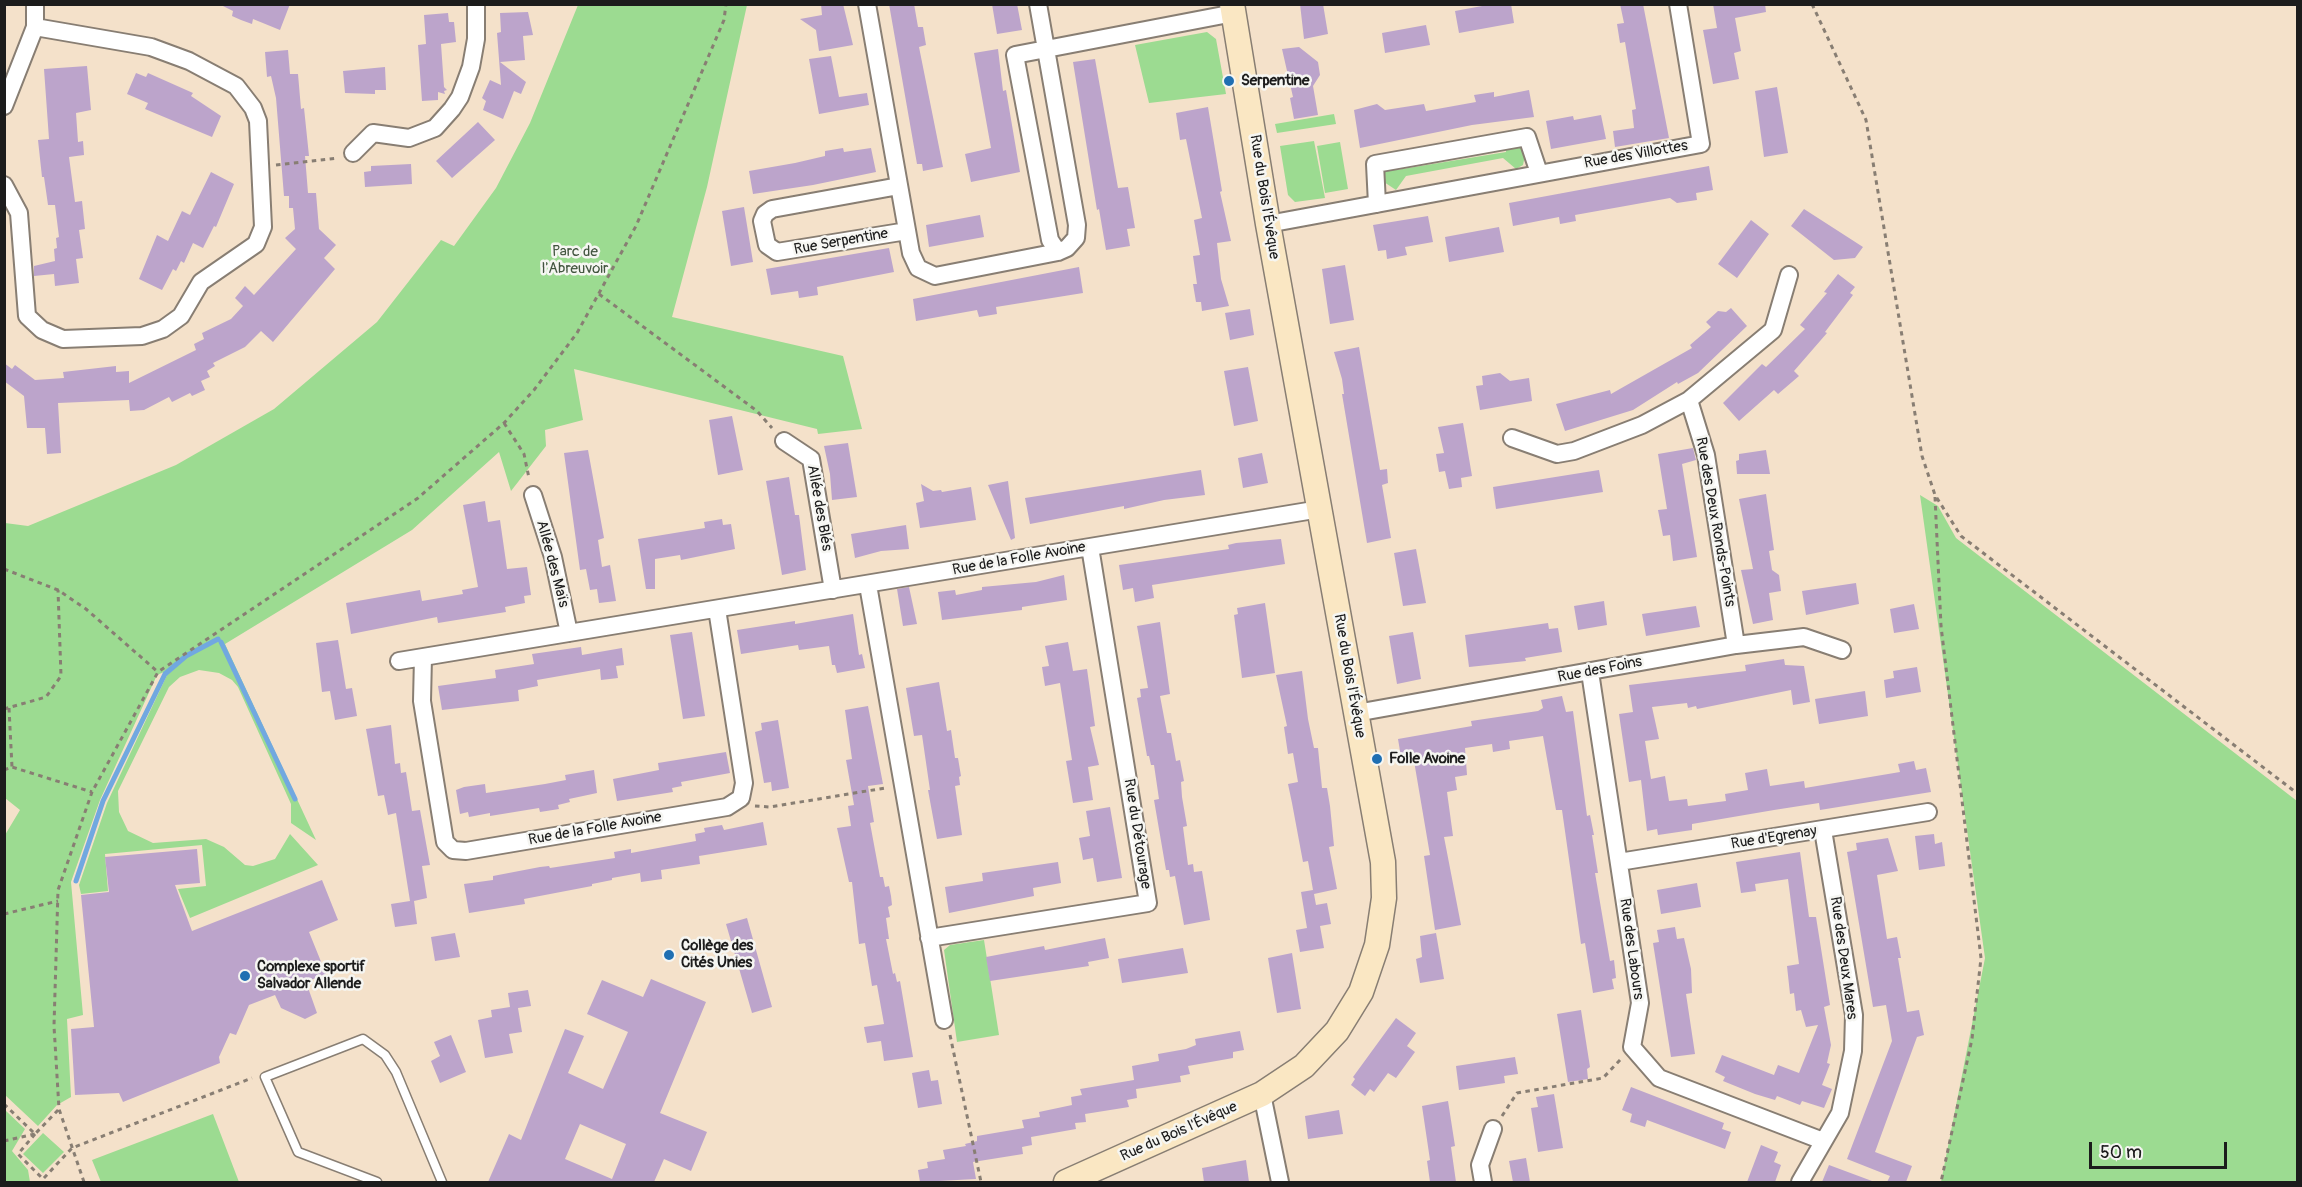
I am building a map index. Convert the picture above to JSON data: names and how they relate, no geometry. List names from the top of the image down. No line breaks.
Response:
{"streets":{"street":["Rue des Villottes","Rue du Bois l'Évêque","Rue Serpentine","Allée des Blés","Rue des Deux Ronds-Points","Rue de la Folle Avoine","Allée des Maïs","Rue des Foins","Rue du Détourage","Rue d'Egrenay","Rue des Labours","Rue des Deux Mares"]},"crossings":[["Rue des Villottes","Rue du Bois l'Évêque"],["Rue du Bois l'Évêque","Rue de la Folle Avoine"],["Rue du Bois l'Évêque","Rue des Foins"],["Allée des Blés","Rue de la Folle Avoine"],["Rue des Deux Ronds-Points","Rue des Foins"],["Rue de la Folle Avoine","Allée des Maïs"],["Rue de la Folle Avoine","Rue du Détourage"],["Rue des Foins","Rue des Labours"],["Rue d'Egrenay","Rue des Labours"],["Rue d'Egrenay","Rue des Deux Mares"]],"parks":["Parc de l'Abreuvoir"],"places":["Serpentine","Folle Avoine","Collège des Cités Unies","Complexe sportif Salvador Allende"],"scale_bar":"50 m"}
